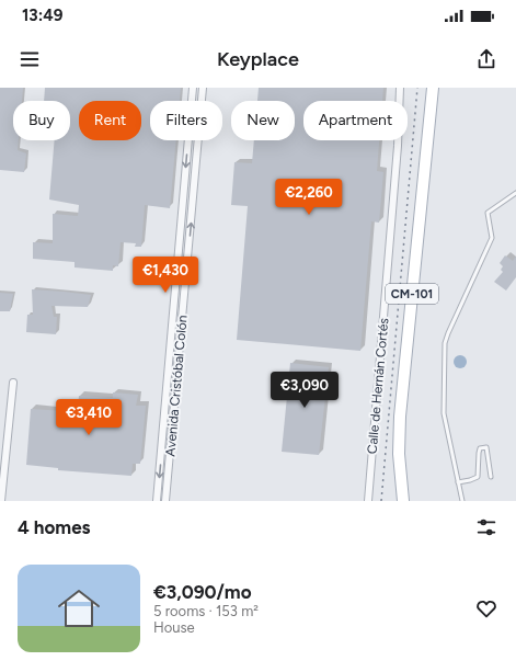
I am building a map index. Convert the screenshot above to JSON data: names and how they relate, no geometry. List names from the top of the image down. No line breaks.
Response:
{"streets":{"main road":["CM-101"],"street":["Avenida Cristóbal Colón","Calle de Hernán Cortés"]},"page":{"status":"13:49","header":"Keyplace","chip":["Buy","Rent","Filters","New","Apartment"],"price":["€2,260","€1,430","€3,090","€3,410"],"heading":"4 homes","list":[{"name":"€3,090/mo","note":"5 rooms · 153 m² · House"}]}}
